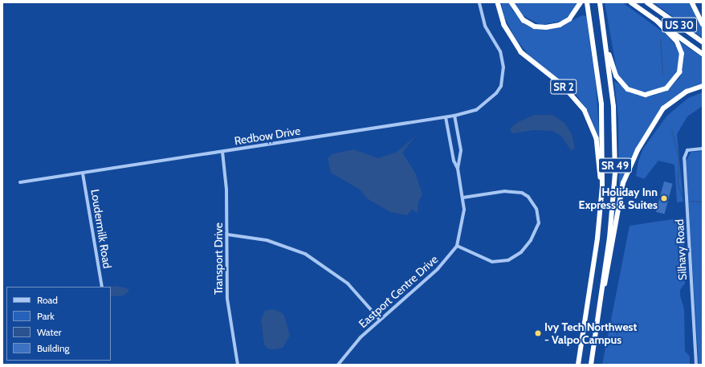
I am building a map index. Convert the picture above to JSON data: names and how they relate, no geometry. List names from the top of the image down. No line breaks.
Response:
{"streets":{"highway":["US 30","SR 2","SR 49"],"street":["Redbow Drive","Loudermilk Road","Silhavy Road","Transport Drive","Eastport Centre Drive"]},"crossings":[["SR 2","SR 49"],["Redbow Drive","Loudermilk Road"],["Redbow Drive","Transport Drive"],["Redbow Drive","Eastport Centre Drive"]],"places":["Holiday Inn Express & Suites","Ivy Tech Northwest - Valpo Campus"],"legend":["Road","Park","Water","Building"]}
